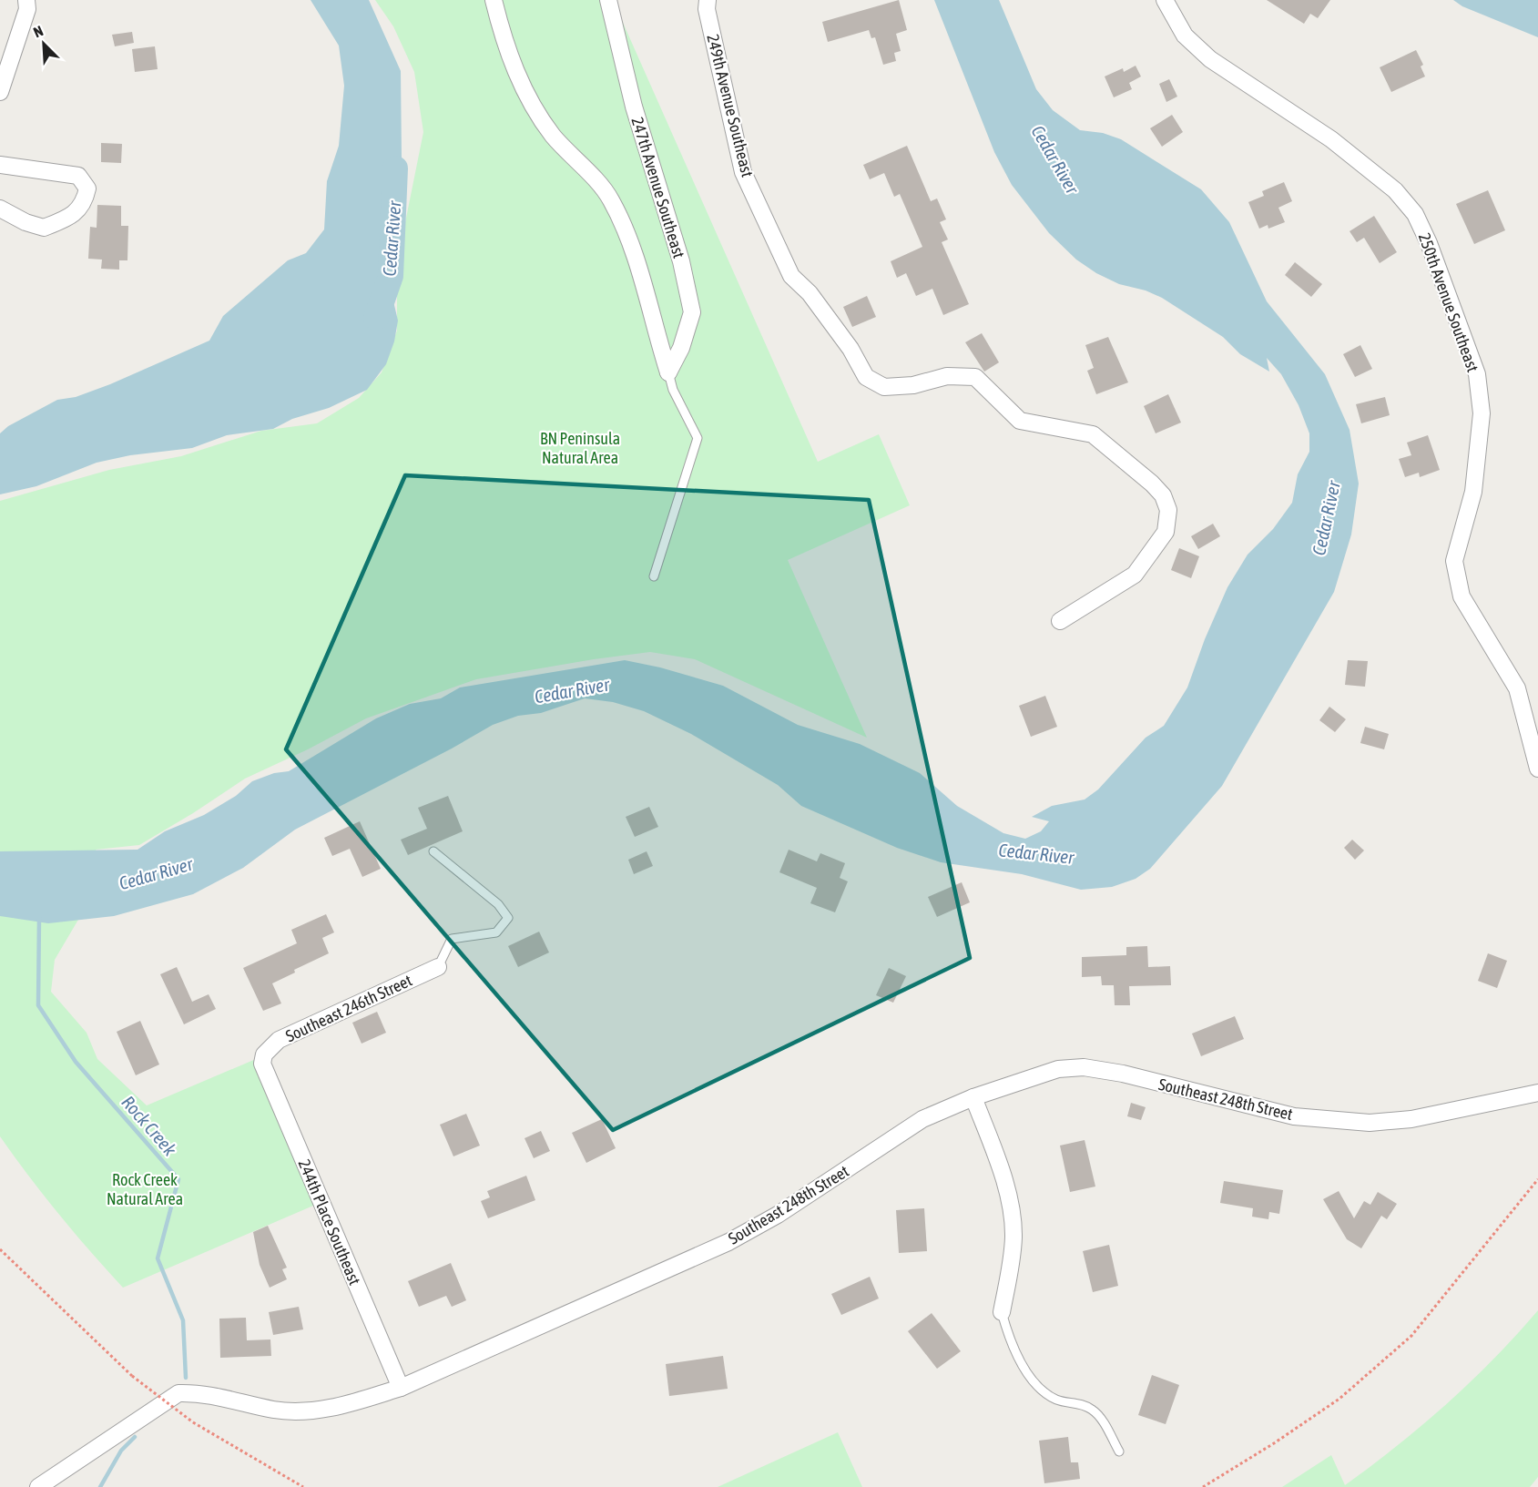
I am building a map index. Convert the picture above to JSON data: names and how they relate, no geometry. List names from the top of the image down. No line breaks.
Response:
{"streets":{"street":["249th Avenue Southeast","247th Avenue Southeast","250th Avenue Southeast","Southeast 246th Street","Southeast 248th Street","244th Place Southeast"]},"crossings":[["Southeast 246th Street","244th Place Southeast"],["Southeast 248th Street","244th Place Southeast"]],"water":["Cedar River","Rock Creek"],"parks":["BN Peninsula Natural Area","Rock Creek Natural Area"],"north":"top left"}
